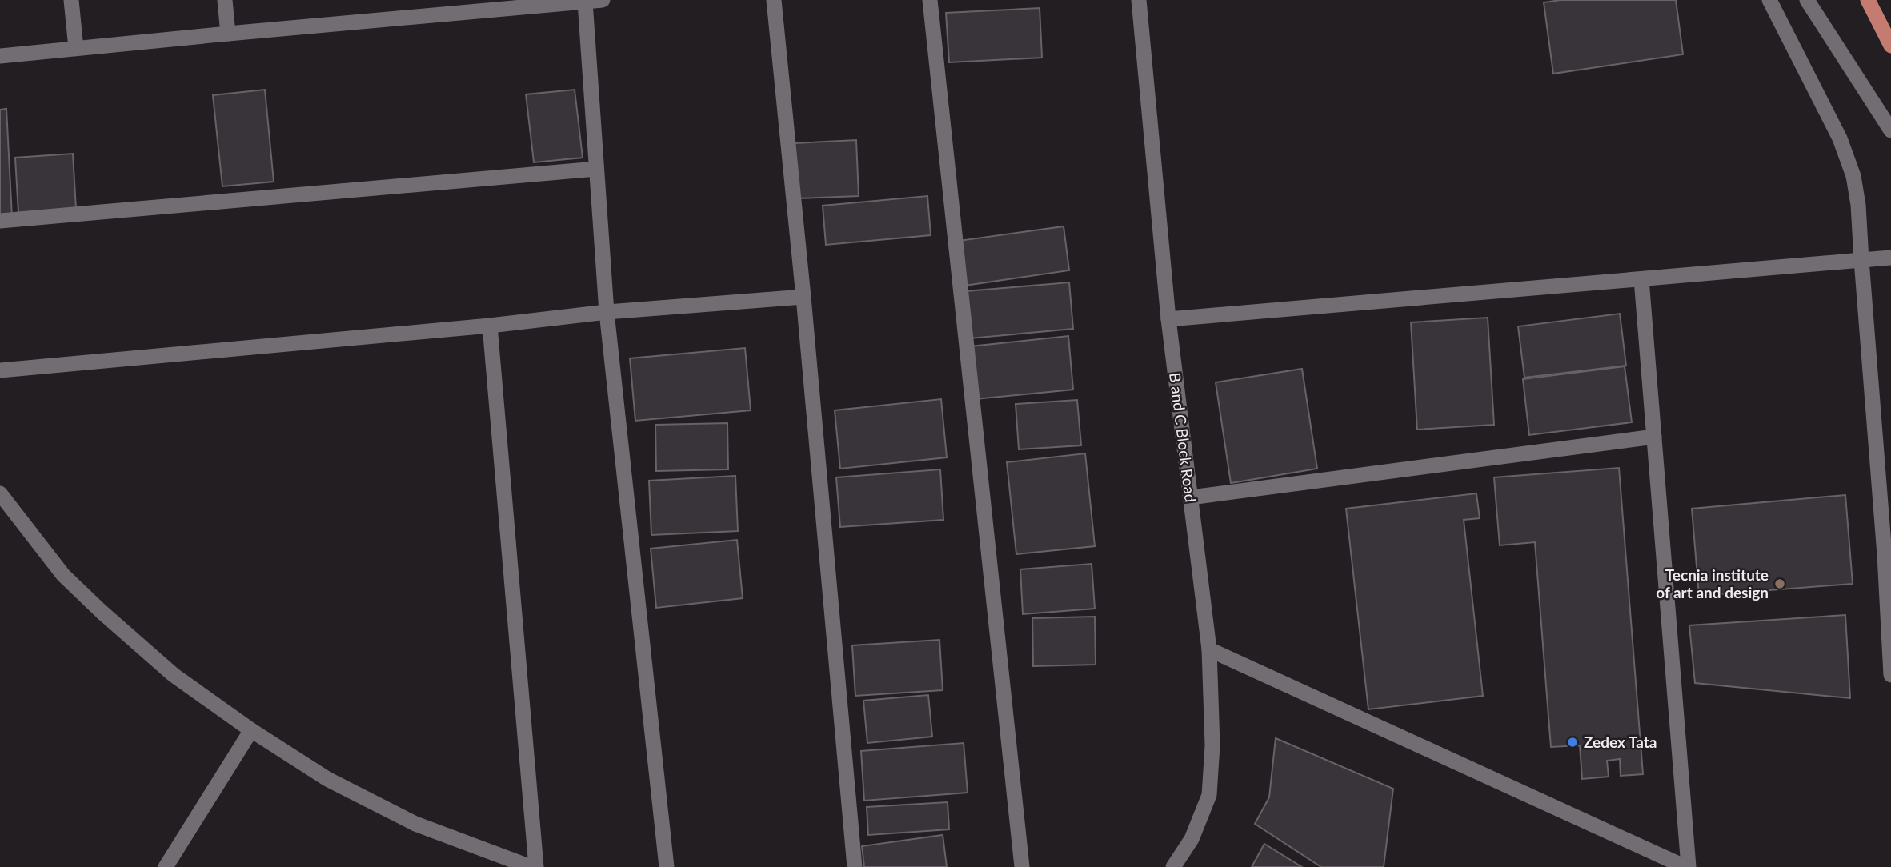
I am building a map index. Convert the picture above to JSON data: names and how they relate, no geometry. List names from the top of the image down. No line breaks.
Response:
{"streets":{"street":["B and C Block Road"]},"places":["Tecnia institute of art and design","Zedex Tata"]}
